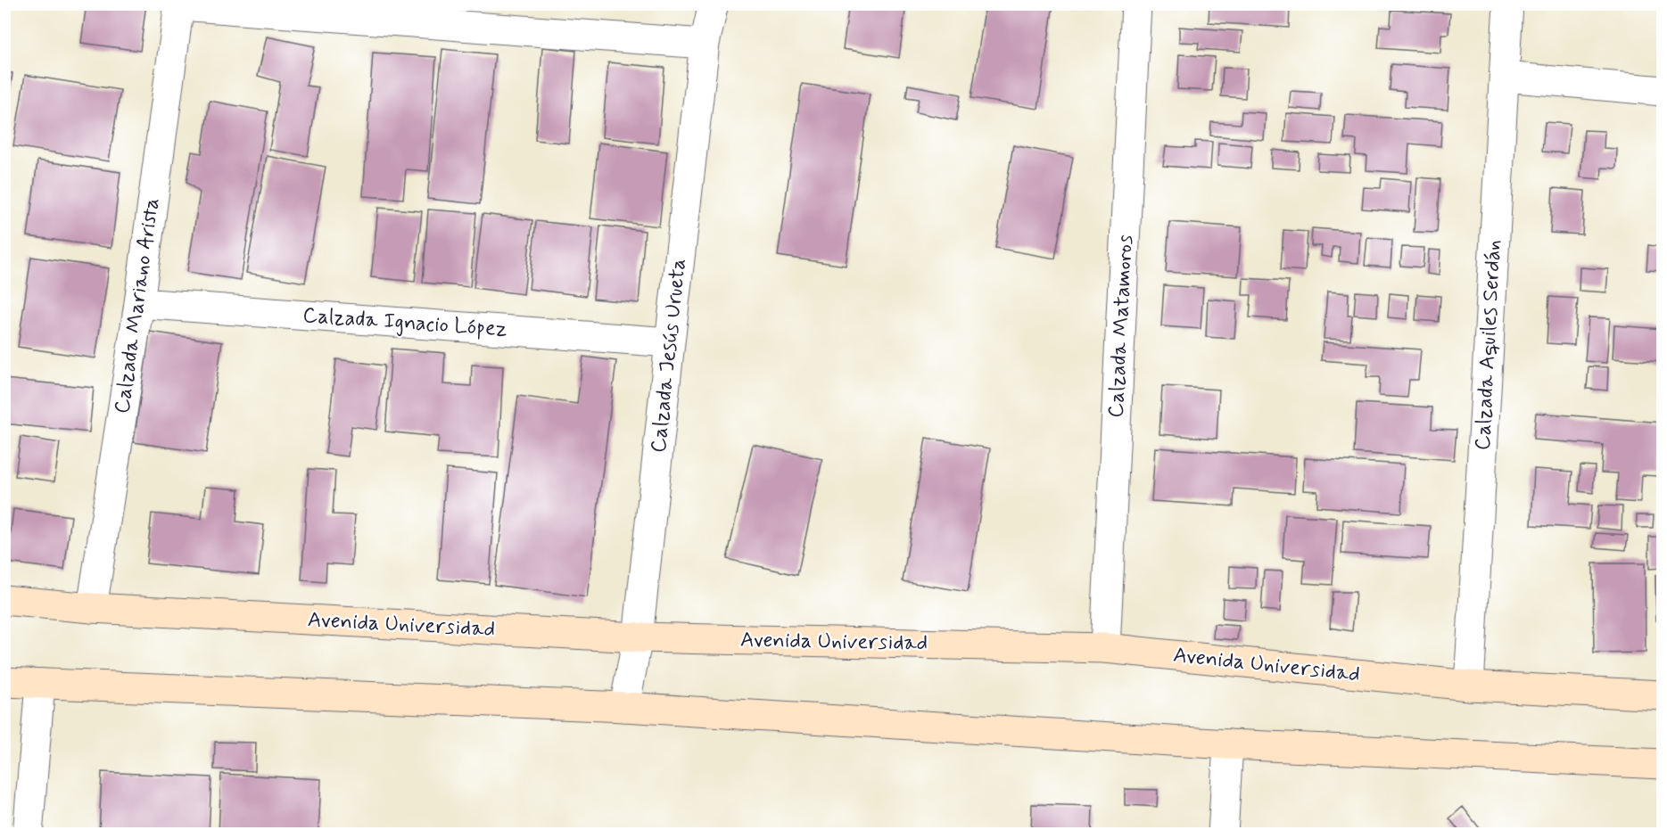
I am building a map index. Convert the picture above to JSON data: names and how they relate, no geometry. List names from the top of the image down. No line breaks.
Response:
{"streets":{"main road":["Avenida Universidad"],"street":["Calzada Mariano Arista","Calzada Ignacio López","Calzada Matamoros","Calzada Aquiles Serdán","Calzada Jesús Urueta"]},"crossings":[["Calzada Mariano Arista","Calzada Ignacio López"],["Calzada Mariano Arista","Avenida Universidad"],["Calzada Ignacio López","Calzada Jesús Urueta"],["Calzada Matamoros","Avenida Universidad"],["Calzada Aquiles Serdán","Avenida Universidad"],["Calzada Jesús Urueta","Avenida Universidad"]]}
